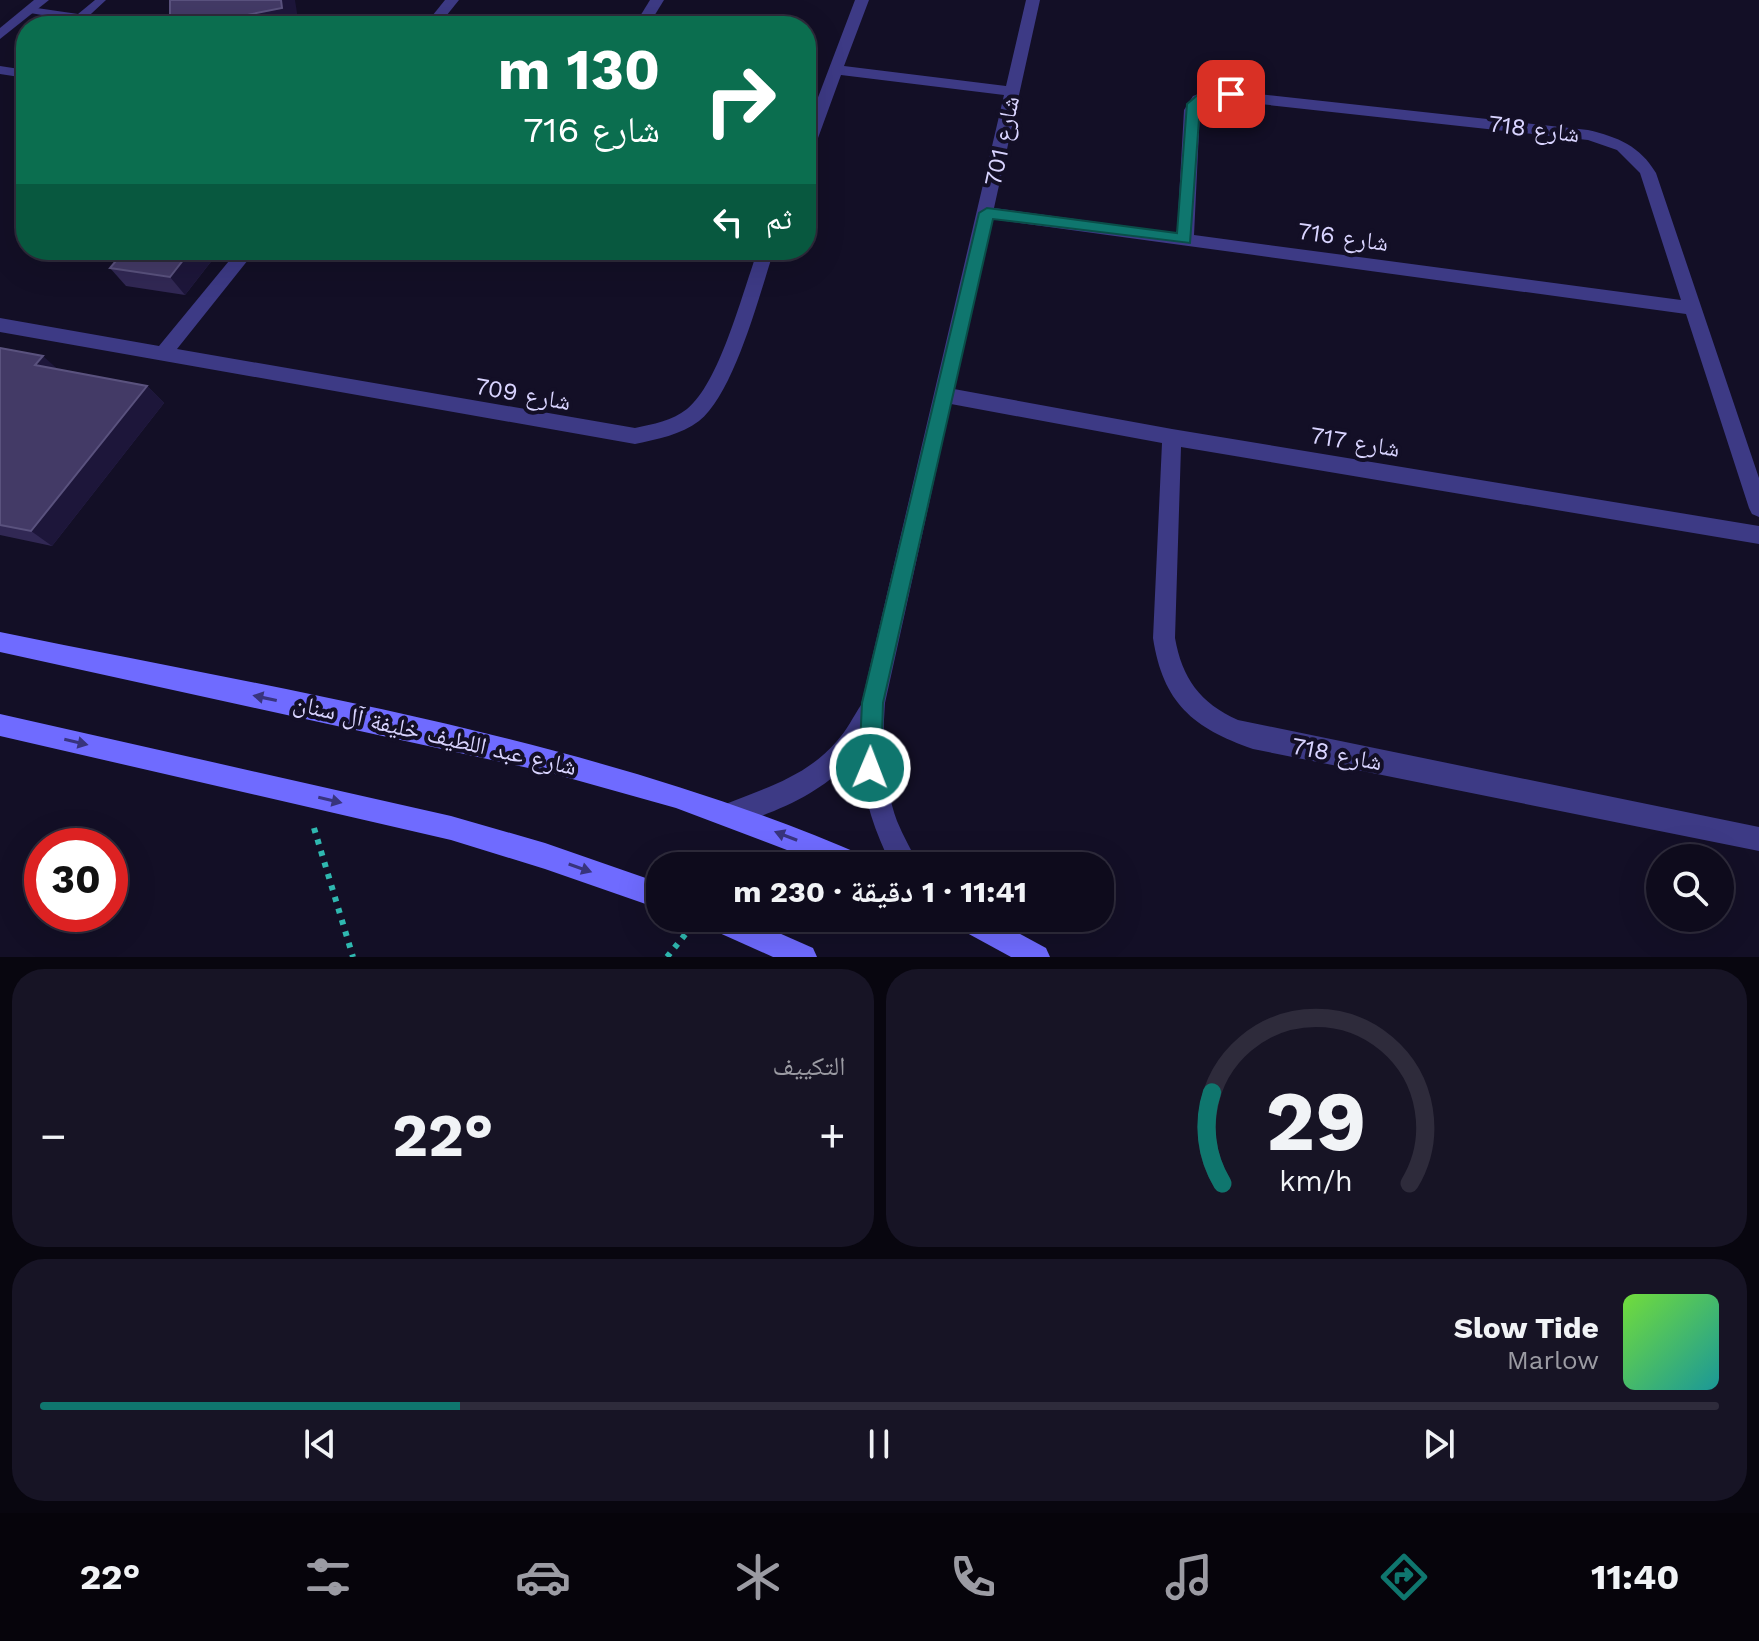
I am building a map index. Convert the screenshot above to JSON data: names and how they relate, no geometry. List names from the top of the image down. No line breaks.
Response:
{"streets":{"street":["شارع 718","شارع 701","شارع 716","شارع 709","شارع 717","شارع عبد اللطيف خليفة آل سنان"]},"crossings":[["شارع 718","شارع 716"],["شارع 718","شارع 717"],["شارع 701","شارع 716"],["شارع 701","شارع 717"],["شارع 701","شارع عبد اللطيف خليفة آل سنان"]],"page":{"turn":["130 m","شارع 716"],"then":"ثم","limit":"30","trip":"11:41 · 1 دقيقة · 230 m","tile":"التكييف","heat":["−","22°","+"],"song":["Slow Tide","Marlow"],"tabs":["11:40","22°"],"gauge":["29","km/h"]}}
